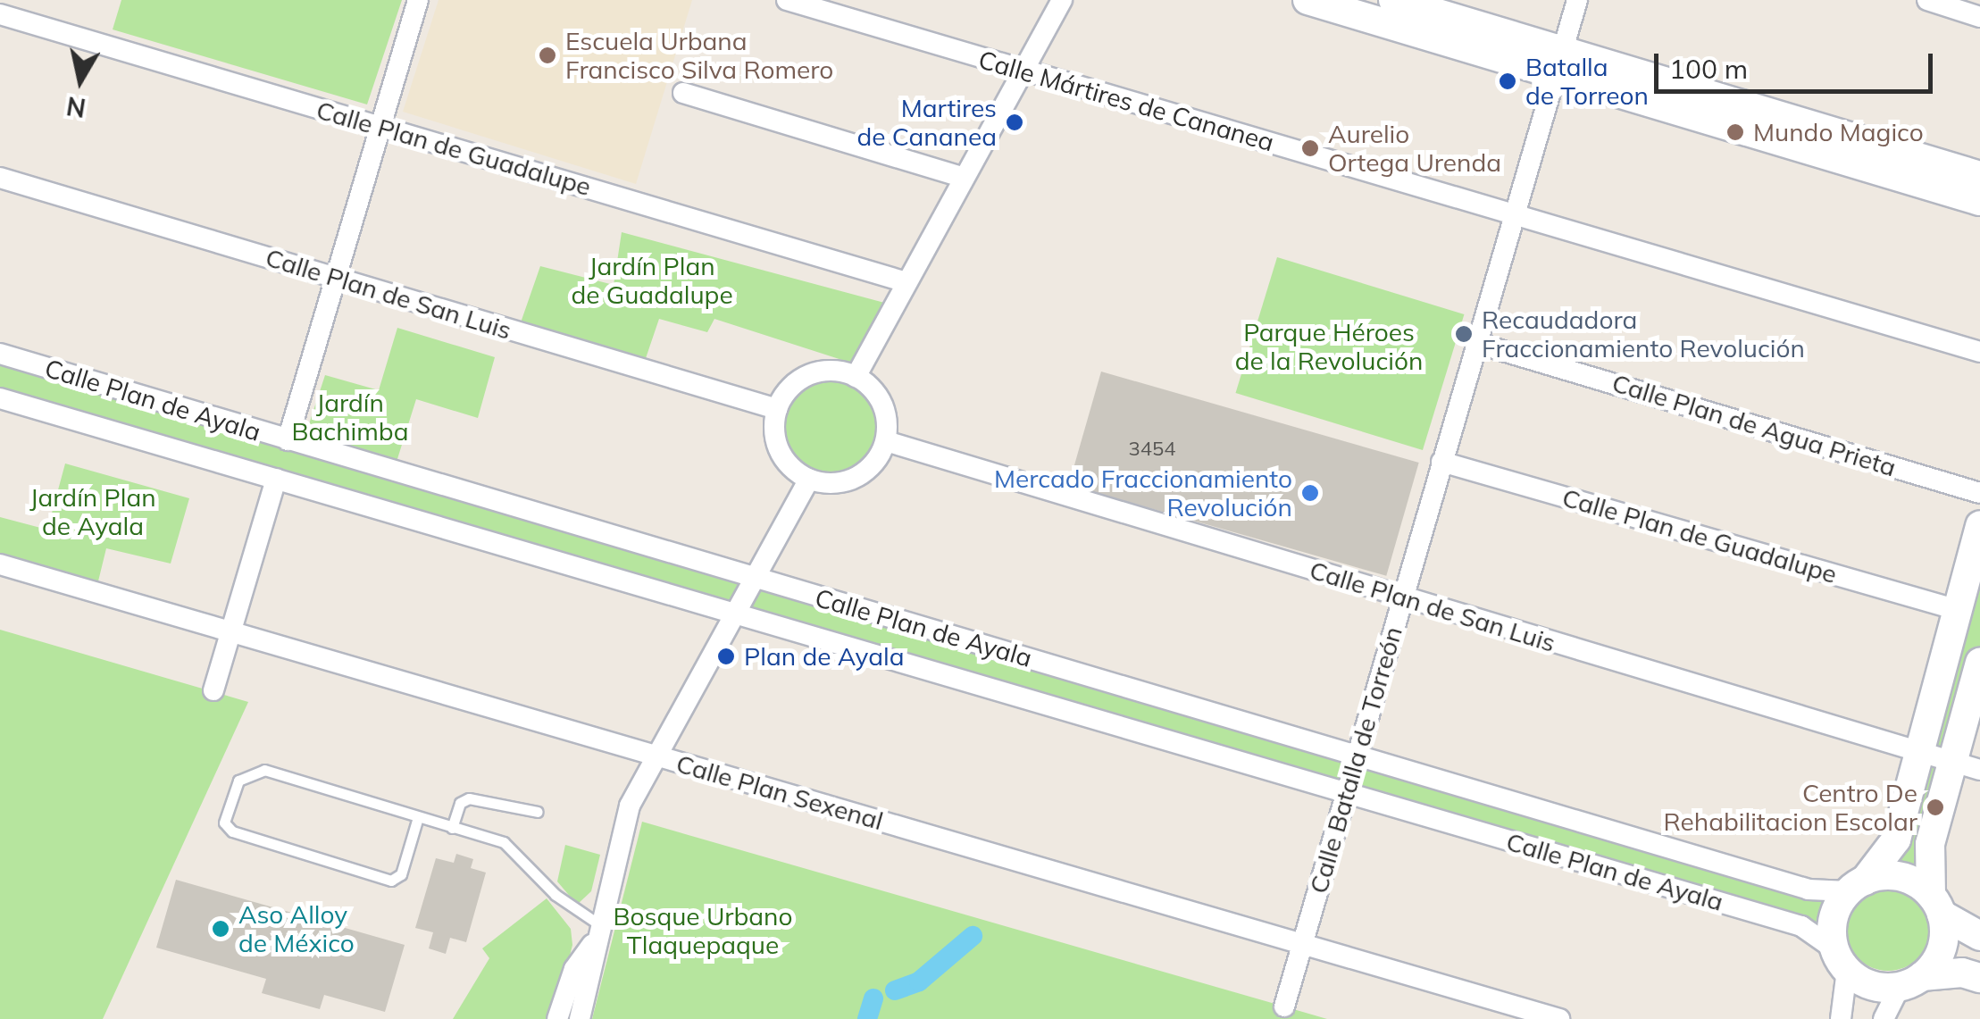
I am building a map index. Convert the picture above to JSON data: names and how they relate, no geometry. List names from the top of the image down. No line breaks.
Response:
{"streets":{"street":["Calle Mártires de Cananea","Calle Plan de Guadalupe","Calle Plan de San Luis","Calle Plan de Ayala","Calle Plan de Agua Prieta","Calle Batalla de Torreón","Calle Plan Sexenal"]},"crossings":[["Calle Mártires de Cananea","Calle Batalla de Torreón"],["Calle Plan de Guadalupe","Calle Batalla de Torreón"],["Calle Plan de San Luis","Calle Batalla de Torreón"],["Calle Plan de Ayala","Calle Batalla de Torreón"],["Calle Plan de Agua Prieta","Calle Batalla de Torreón"],["Calle Batalla de Torreón","Calle Plan Sexenal"]],"parks":["Jardín Plan de Guadalupe","Parque Héroes de la Revolución","Jardín Bachimba","Jardín Plan de Ayala","Bosque Urbano Tlaquepaque"],"places":["Escuela Urbana Francisco Silva Romero","Batalla de Torreon","Martires de Cananea","Mundo Magico","Aurelio Ortega Urenda","Recaudadora Fraccionamiento Revolución","Mercado Fraccionamiento Revolución","Plan de Ayala","Centro De Rehabilitacion Escolar","Aso Alloy de México"],"house_numbers":["3454"],"scale_bar":"100 m","north":"bottom"}
